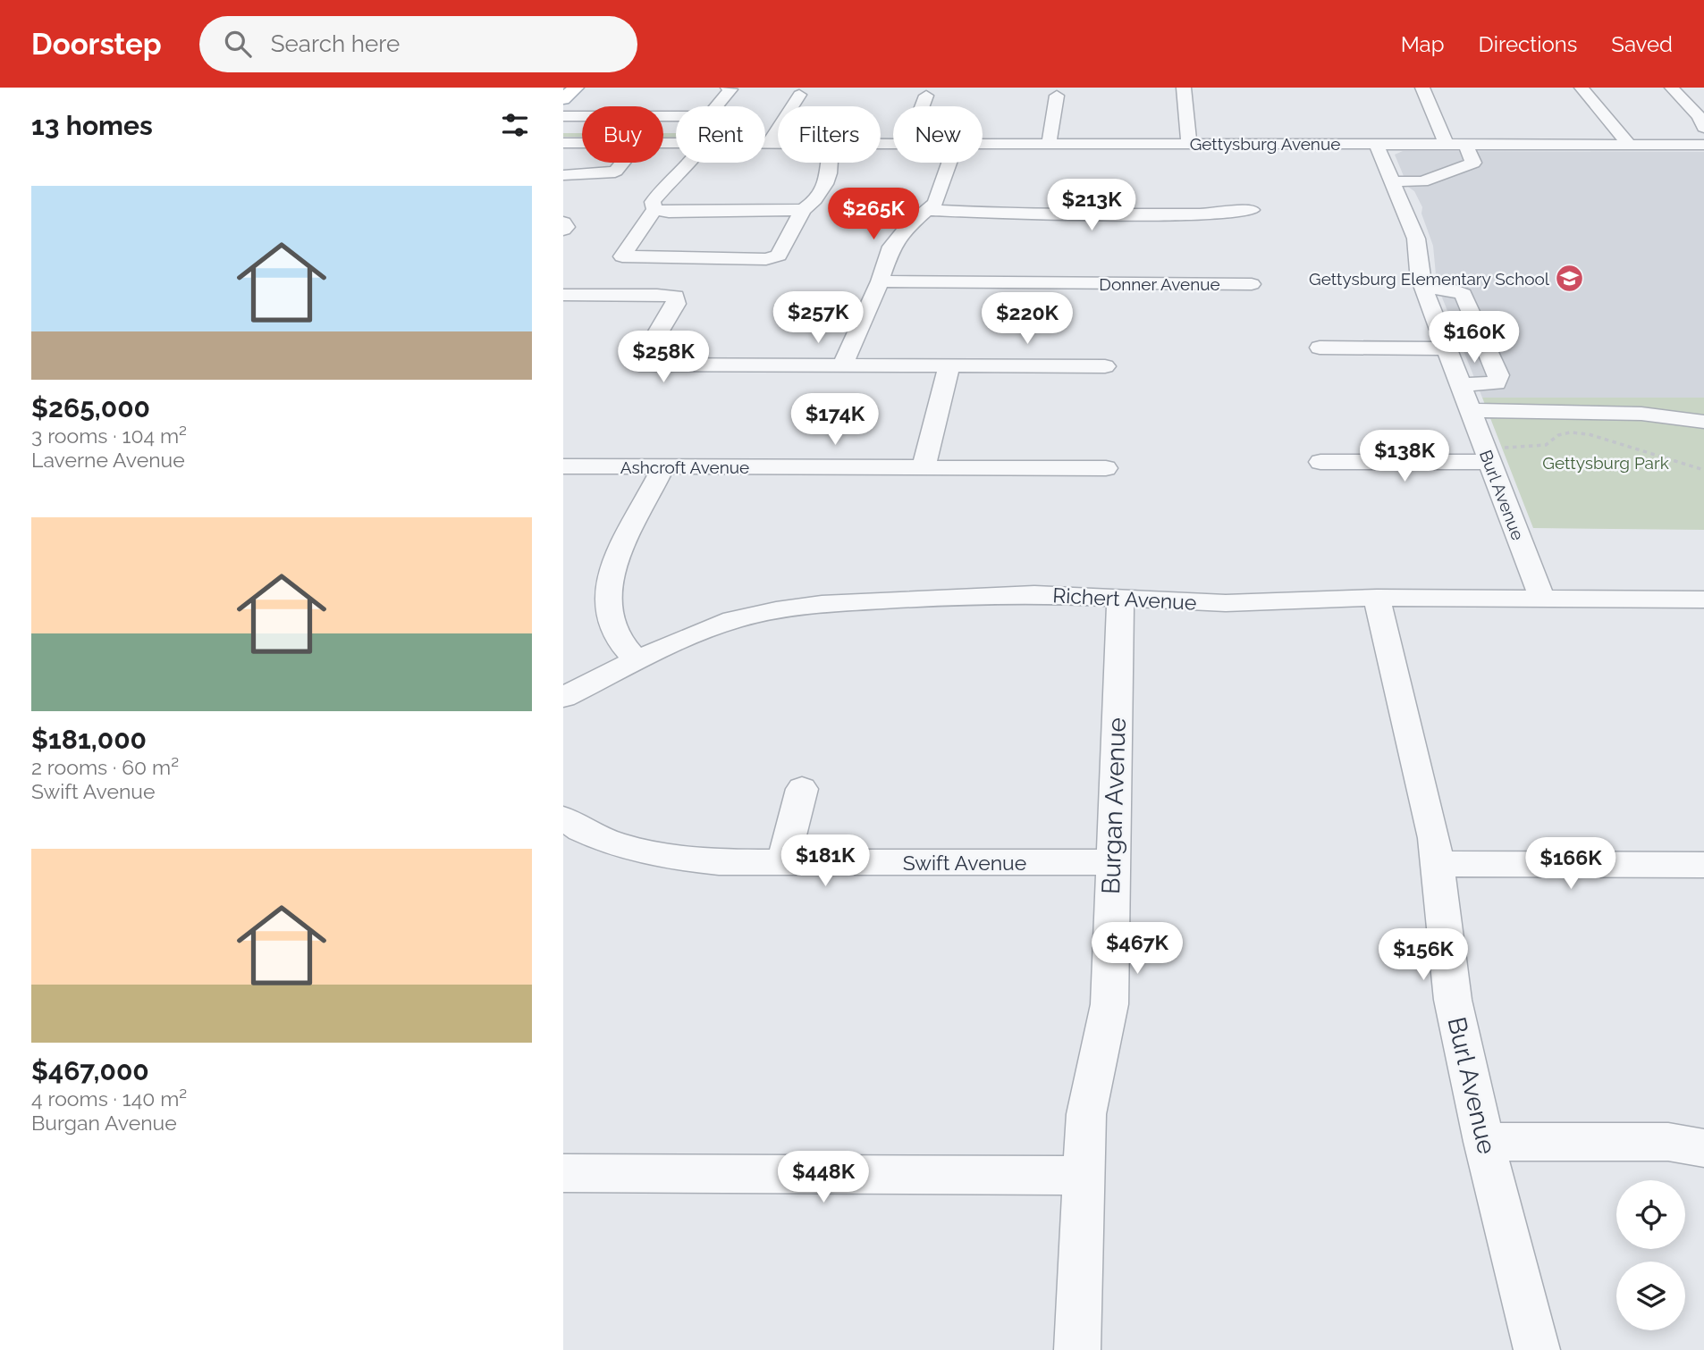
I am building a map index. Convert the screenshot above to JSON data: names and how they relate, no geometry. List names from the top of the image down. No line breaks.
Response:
{"streets":{"street":["Gettysburg Avenue","Donner Avenue","Ashcroft Avenue","Burl Avenue","Richert Avenue","Burgan Avenue","Swift Avenue"]},"crossings":[["Gettysburg Avenue","Burl Avenue"],["Burl Avenue","Richert Avenue"],["Richert Avenue","Burgan Avenue"],["Burgan Avenue","Swift Avenue"]],"parks":["Gettysburg Park"],"places":{"school or university":["Gettysburg Elementary School"]},"page":{"header":"Doorstep","search":"Search here","nav":["Map","Directions","Saved"],"heading":"13 homes","chip":["Buy","Rent","Filters","New"],"list":[{"name":"$265,000","note":"3 rooms · 104 m² · Laverne Avenue"},{"name":"$181,000","note":"2 rooms · 60 m² · Swift Avenue"},{"name":"$467,000","note":"4 rooms · 140 m² · Burgan Avenue"}],"price":["$213K","$265K","$257K","$220K","$160K","$258K","$174K","$138K","$181K","$166K","$467K","$156K","$448K"]}}
